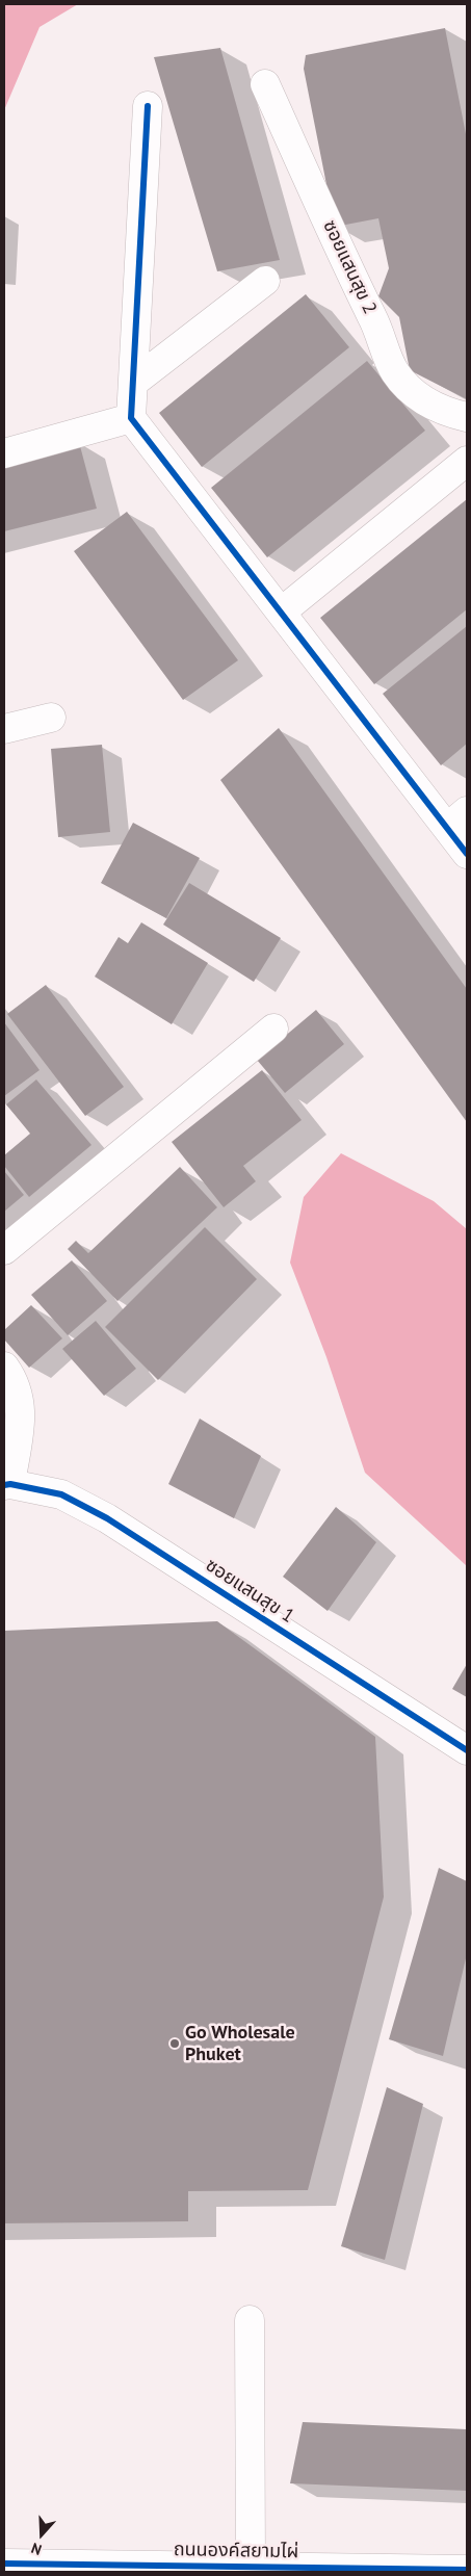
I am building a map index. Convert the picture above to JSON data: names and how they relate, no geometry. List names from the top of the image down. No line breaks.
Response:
{"streets":{"street":["ซอยแสนสุข 2","ซอยแสนสุข 1","ถนนองค์สยามไผ่"]},"places":["Go Wholesale Phuket"],"north":"bottom"}
